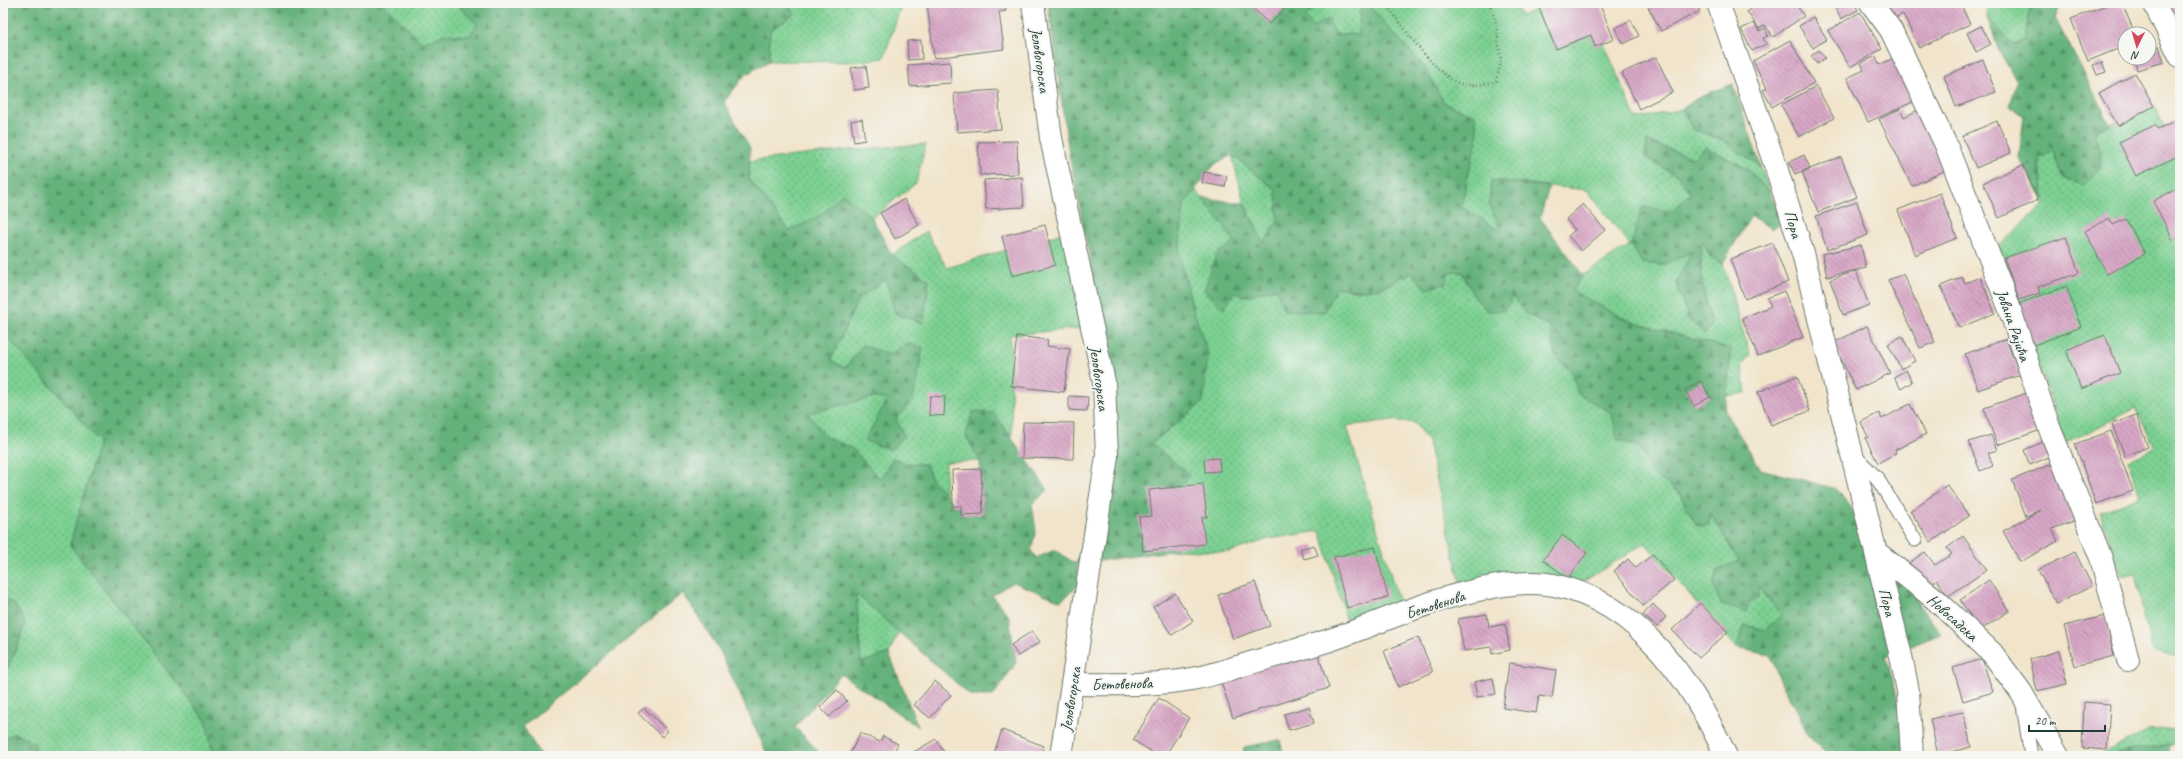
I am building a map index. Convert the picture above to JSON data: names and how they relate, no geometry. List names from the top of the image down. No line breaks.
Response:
{"streets":{"street":["Јеловогорска","Пора","Јована Рајића","Бетовенова","Новосадска"]},"crossings":[["Јеловогорска","Бетовенова"],["Пора","Новосадска"]],"scale_bar":"20 m","north":"bottom"}
